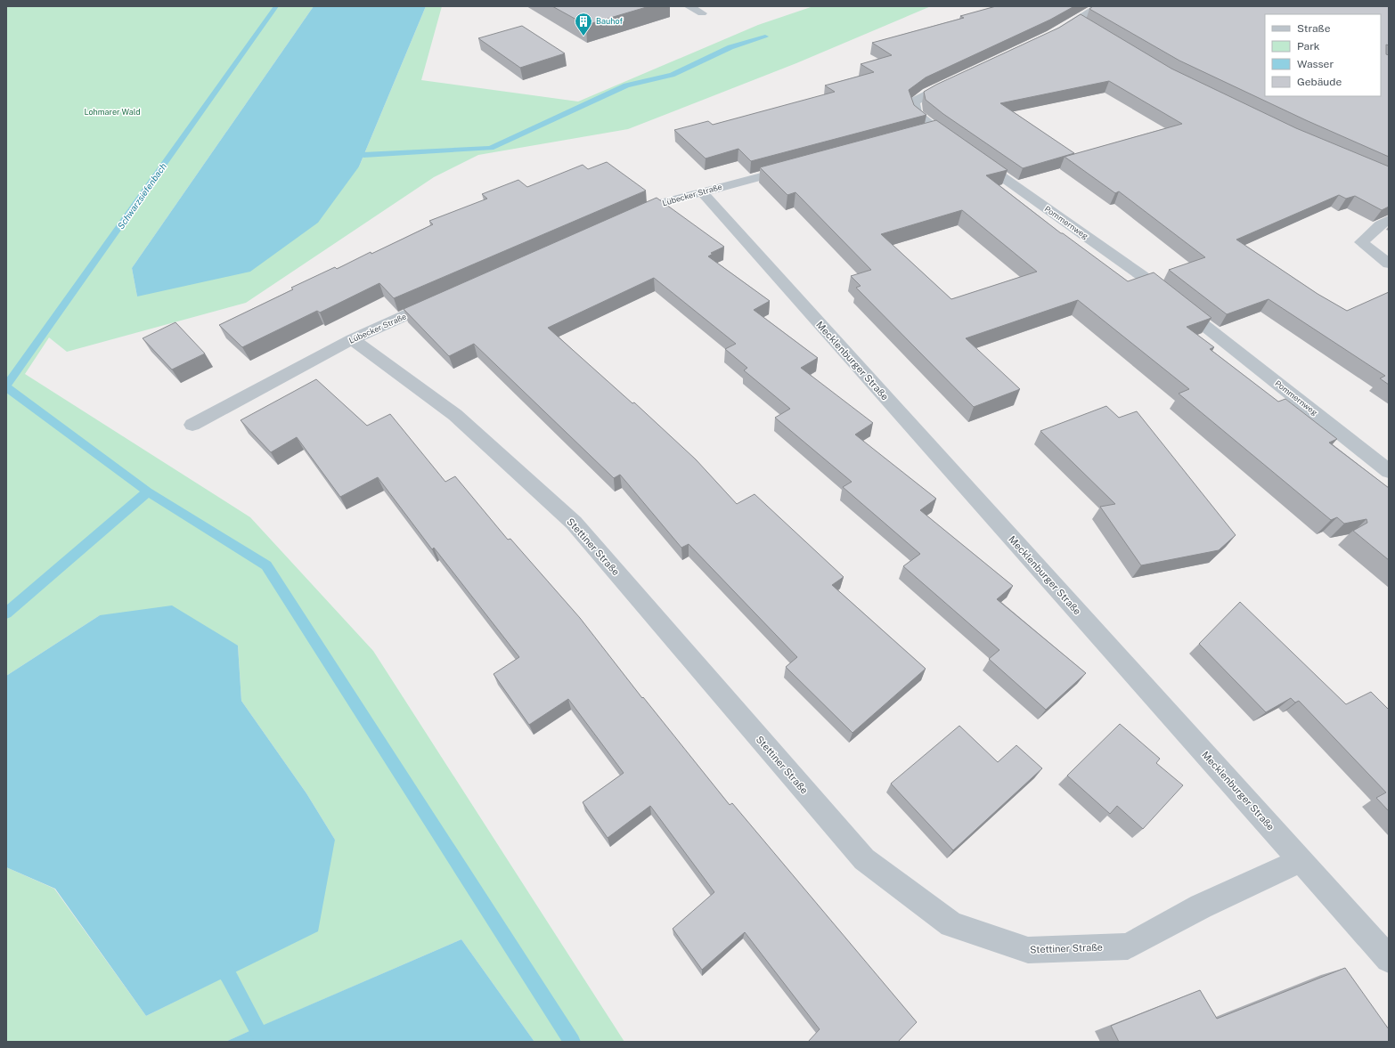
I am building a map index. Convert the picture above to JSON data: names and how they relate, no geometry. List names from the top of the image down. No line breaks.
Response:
{"streets":{"street":["Lübecker Straße","Pommernweg","Mecklenburger Straße","Stettiner Straße"]},"crossings":[["Lübecker Straße","Mecklenburger Straße"],["Lübecker Straße","Stettiner Straße"],["Mecklenburger Straße","Stettiner Straße"]],"water":["Schwarzsiefenbach"],"parks":["Lohmarer Wald"],"places":{"building":["Bauhof"]},"legend":["Straße","Park","Wasser","Gebäude"]}
